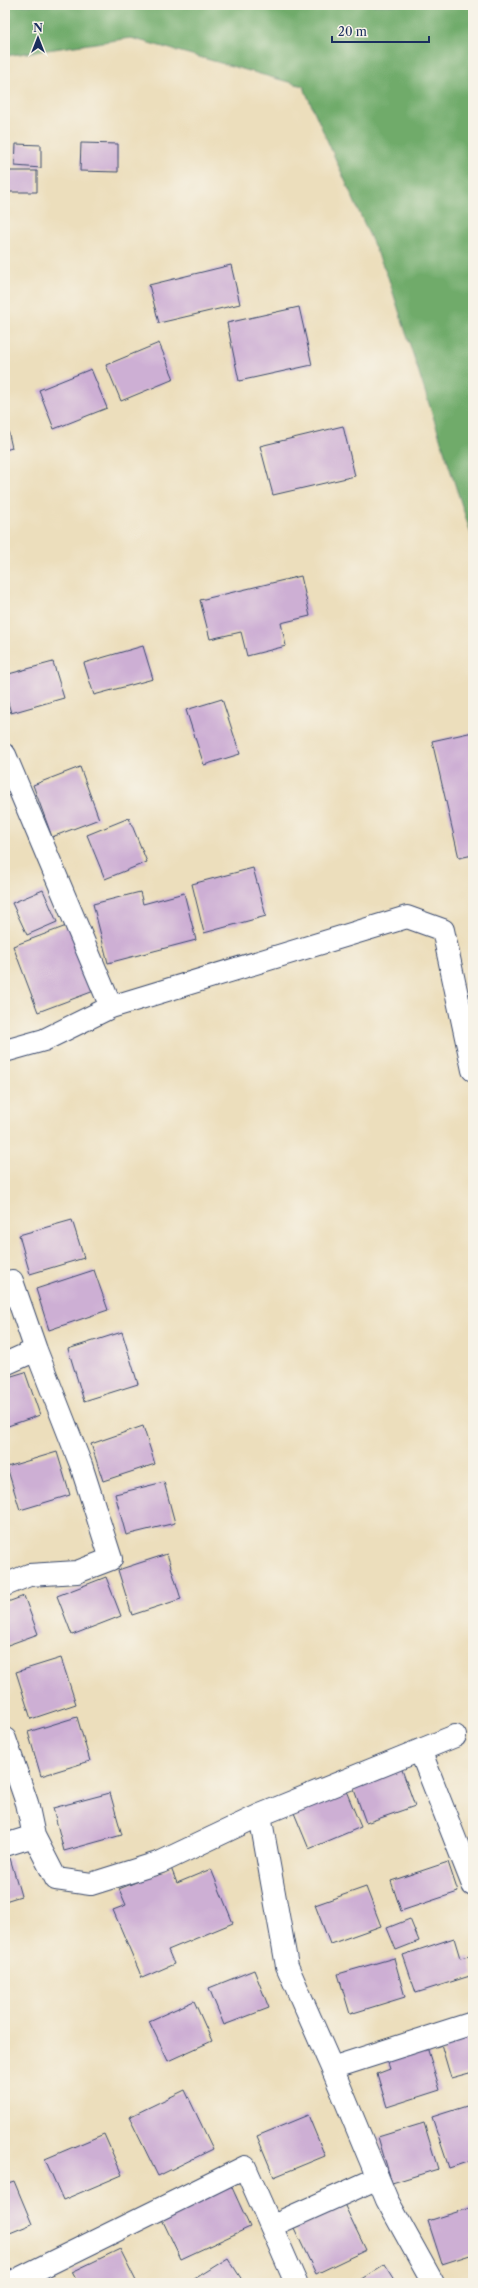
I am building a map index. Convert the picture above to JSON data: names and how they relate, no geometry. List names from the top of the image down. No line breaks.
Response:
{"scale_bar":"20 m","north":"top"}
